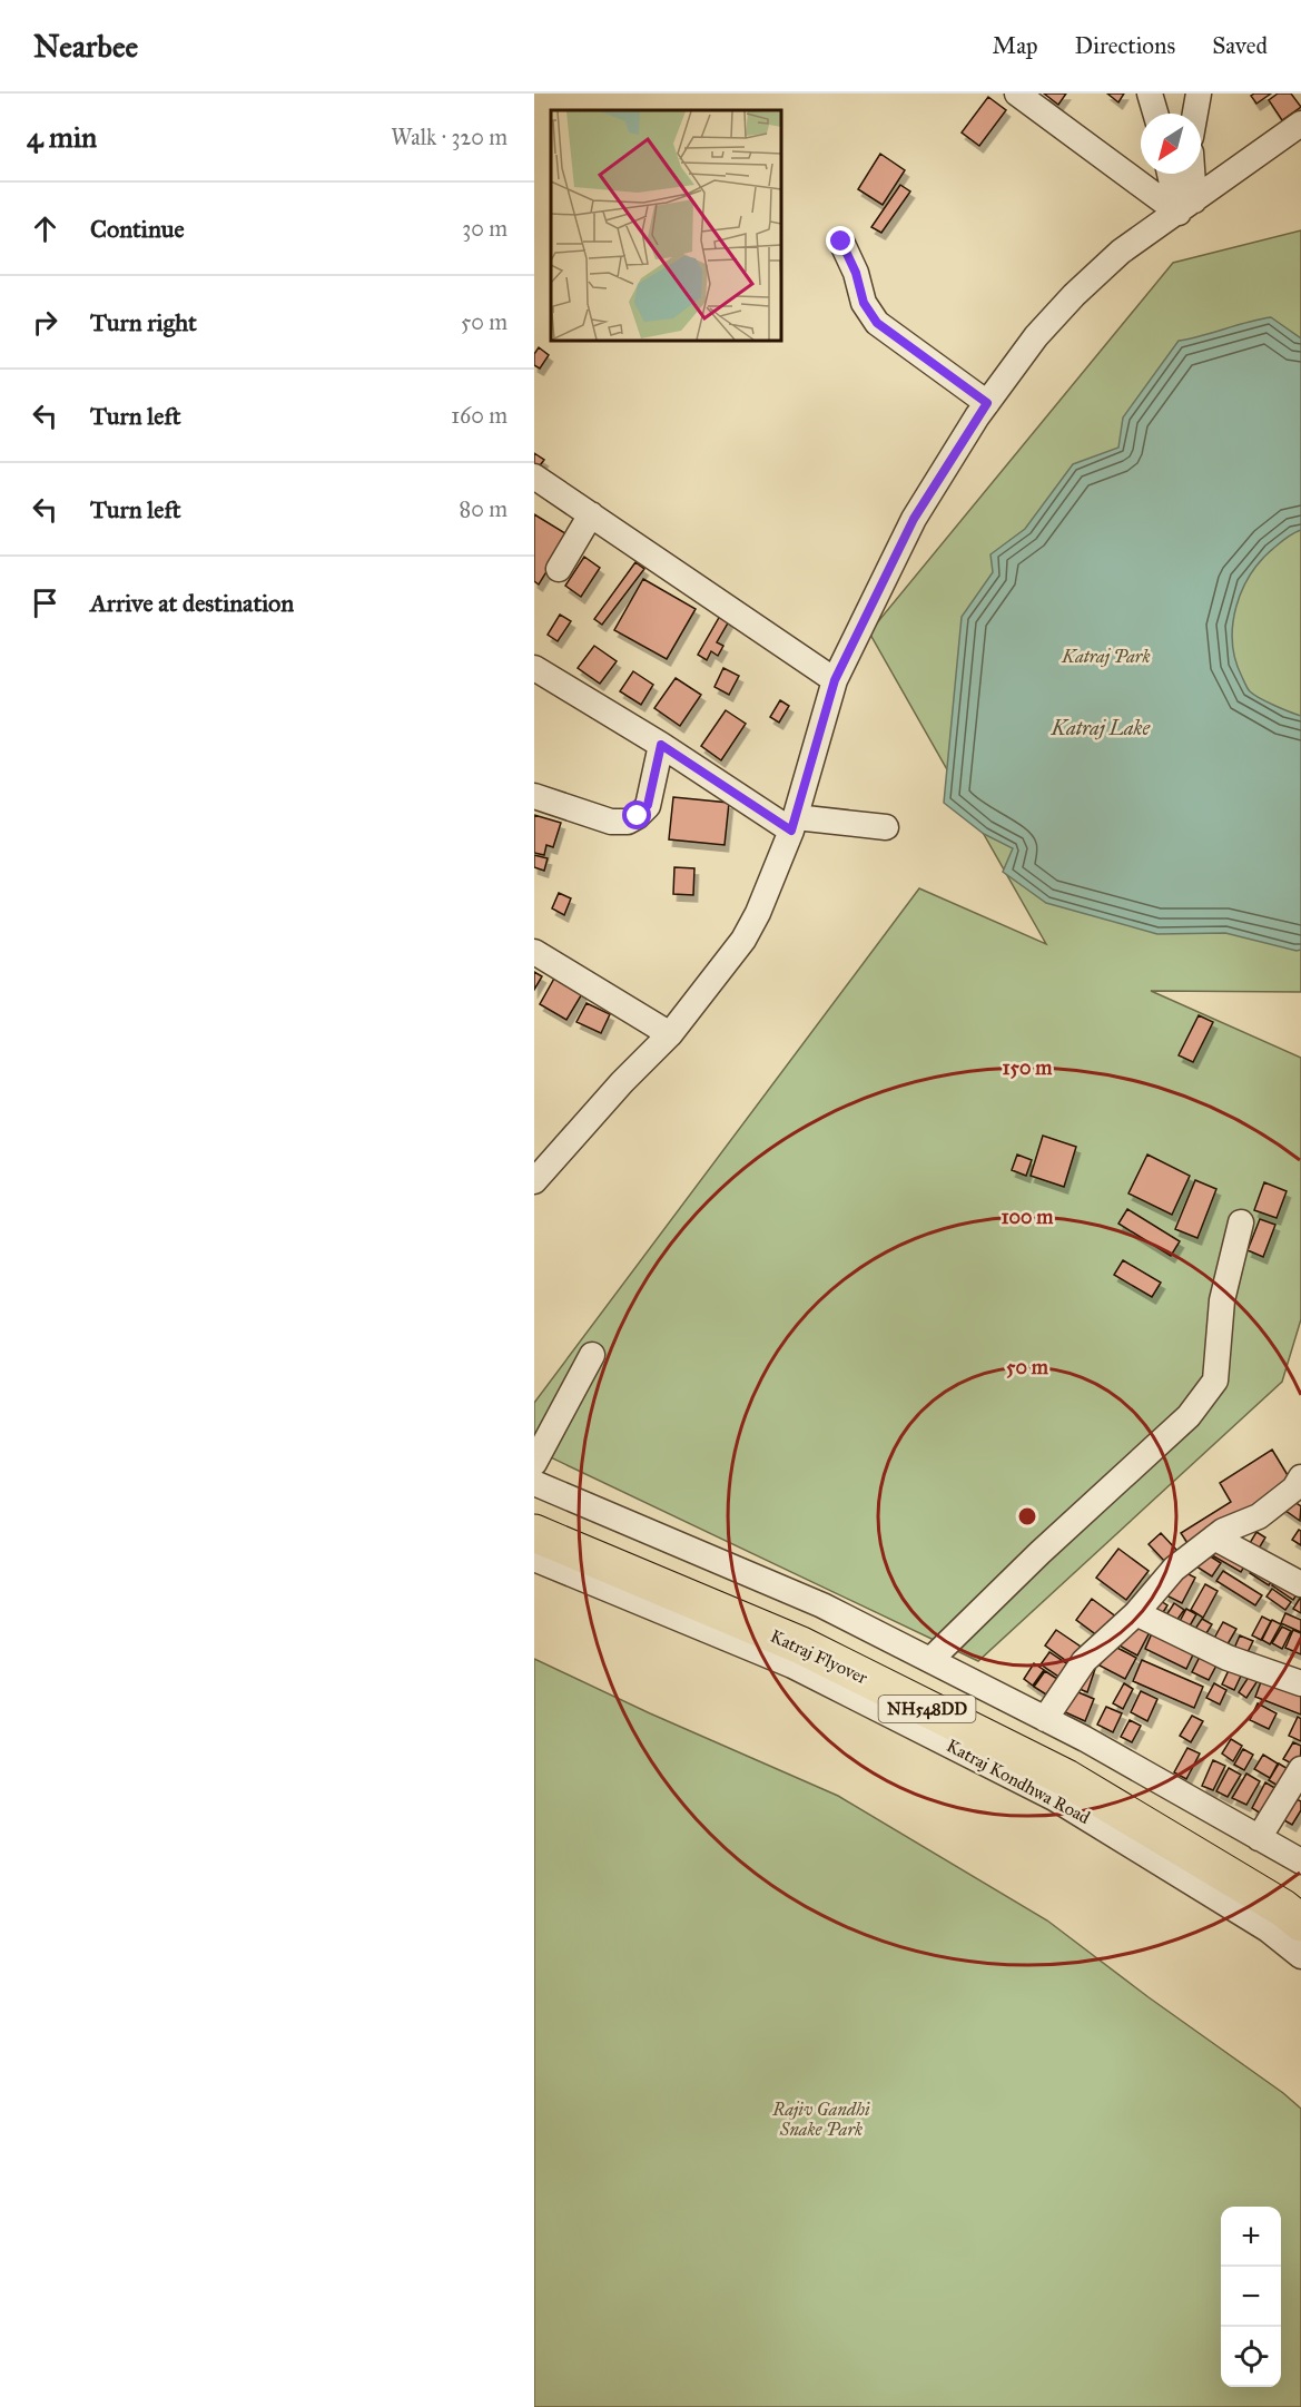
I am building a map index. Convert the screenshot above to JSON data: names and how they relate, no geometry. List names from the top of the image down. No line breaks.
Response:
{"streets":{"highway":["Katraj Flyover","NH548DD"],"street":["Katraj Kondhwa Road"]},"water":["Katraj Lake"],"parks":["Katraj Park","Rajiv Gandhi Snake Park"],"north":"bottom left","page":{"header":"Nearbee","nav":["Map","Directions","Saved"],"heading":["4 min","Walk · 320 m"],"list":[["Continue","30 m"],["Turn right","50 m"],["Turn left","160 m"],["Turn left","80 m"],"Arrive at destination"],"map_buttons":["+","−"]},"rings":["150 m","100 m","50 m"]}
